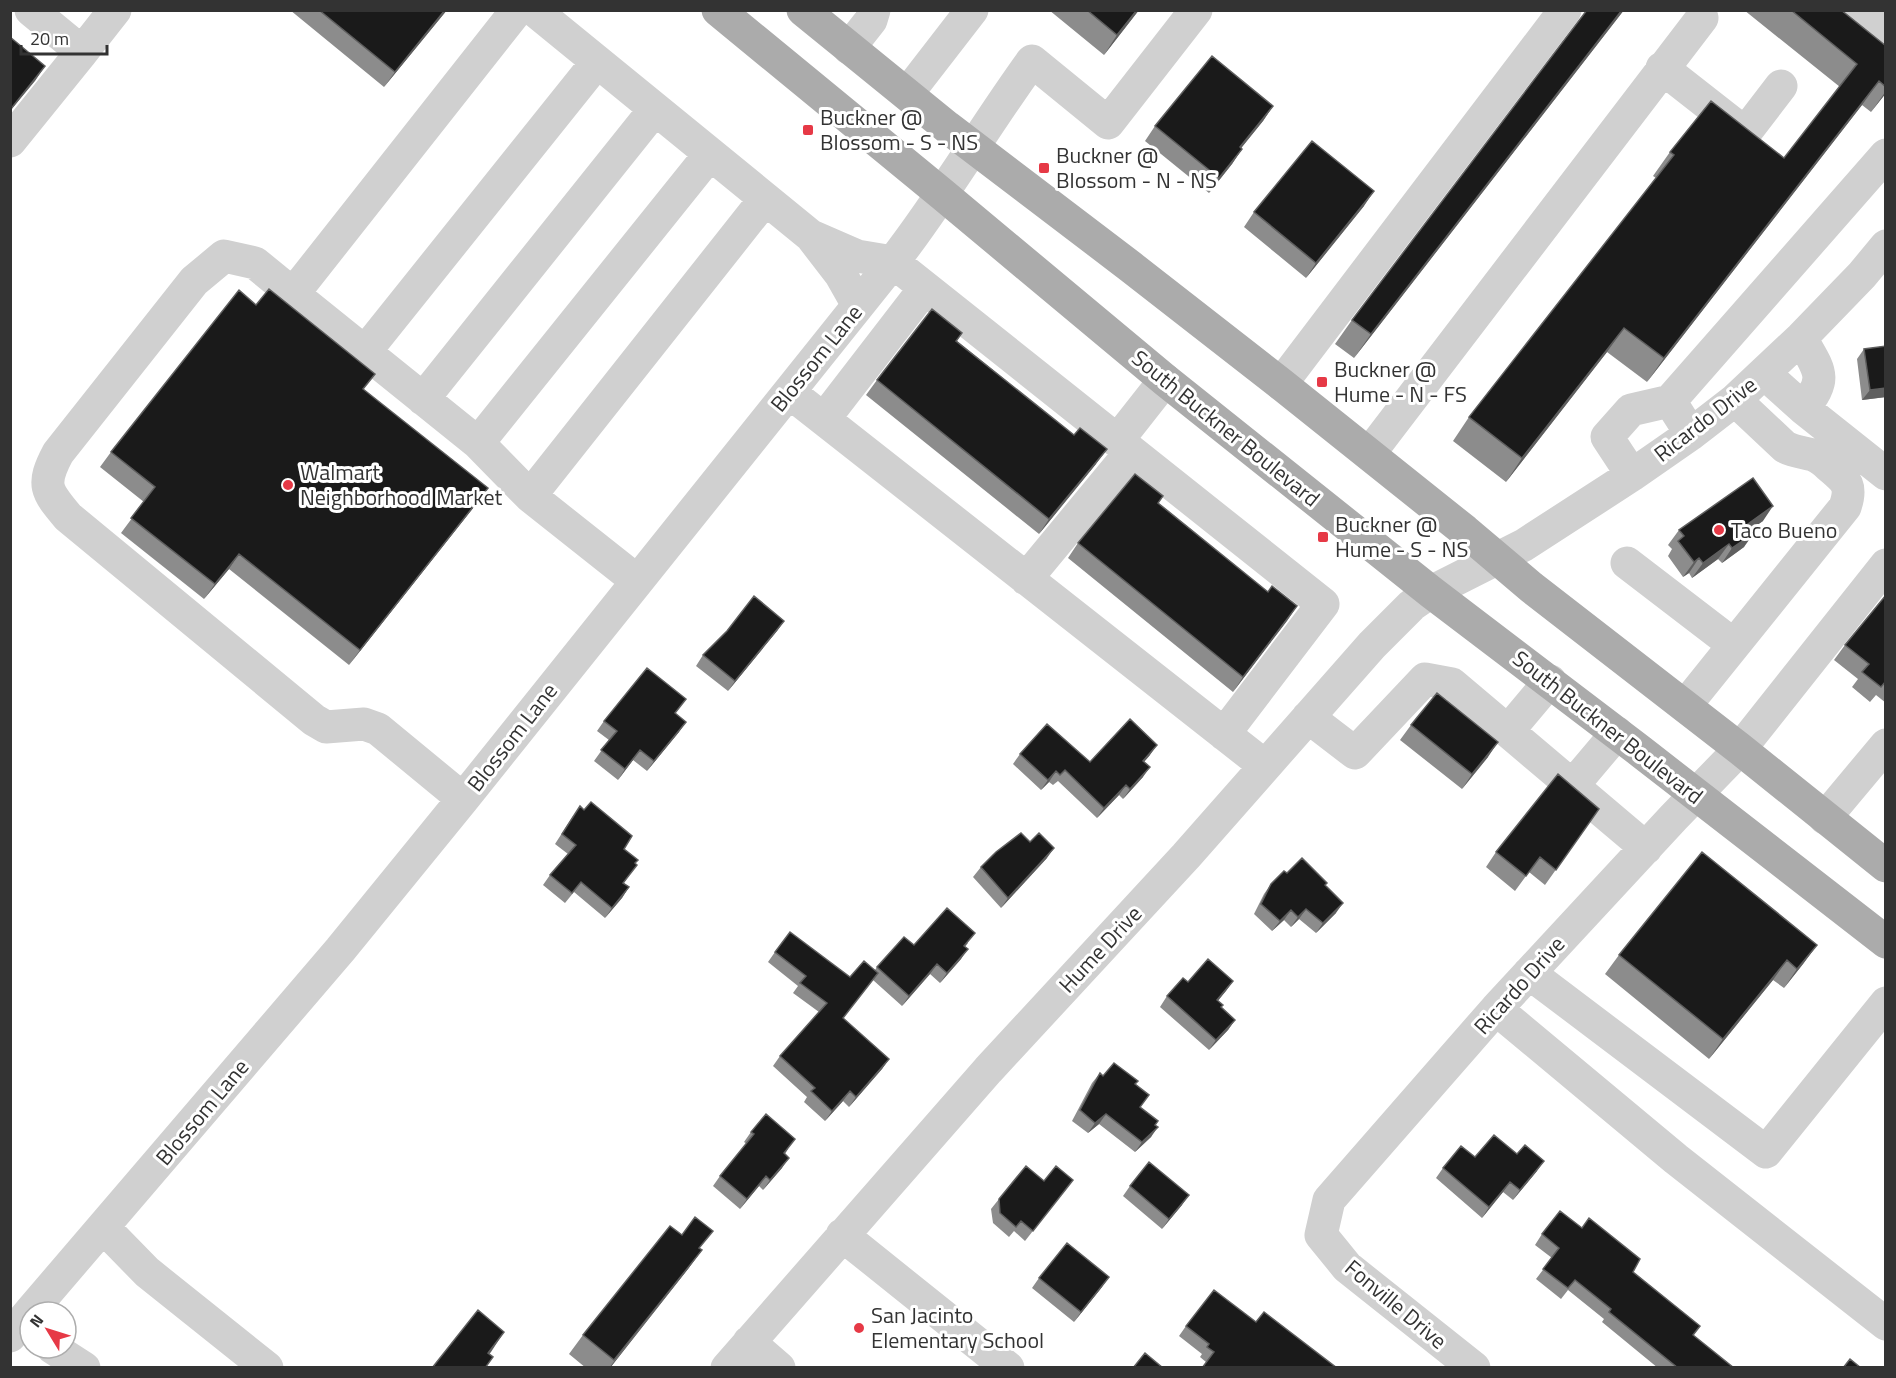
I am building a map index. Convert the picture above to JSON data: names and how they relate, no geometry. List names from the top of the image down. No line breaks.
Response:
{"streets":{"main road":["South Buckner Boulevard"],"street":["Blossom Lane","Ricardo Drive","Hume Drive","Fonville Drive"]},"crossings":[["Blossom Lane","South Buckner Boulevard"],["Ricardo Drive","South Buckner Boulevard"],["Ricardo Drive","Hume Drive"],["Ricardo Drive","Fonville Drive"],["South Buckner Boulevard","Hume Drive"]],"places":{"transit":["Buckner @ Blossom - S - NS","Buckner @ Blossom - N - NS","Buckner @ Hume - N - FS","Buckner @ Hume - S - NS"],"other":["Walmart Neighborhood Market","Taco Bueno","San Jacinto Elementary School"]},"scale_bar":"20 m","north":"top left"}
